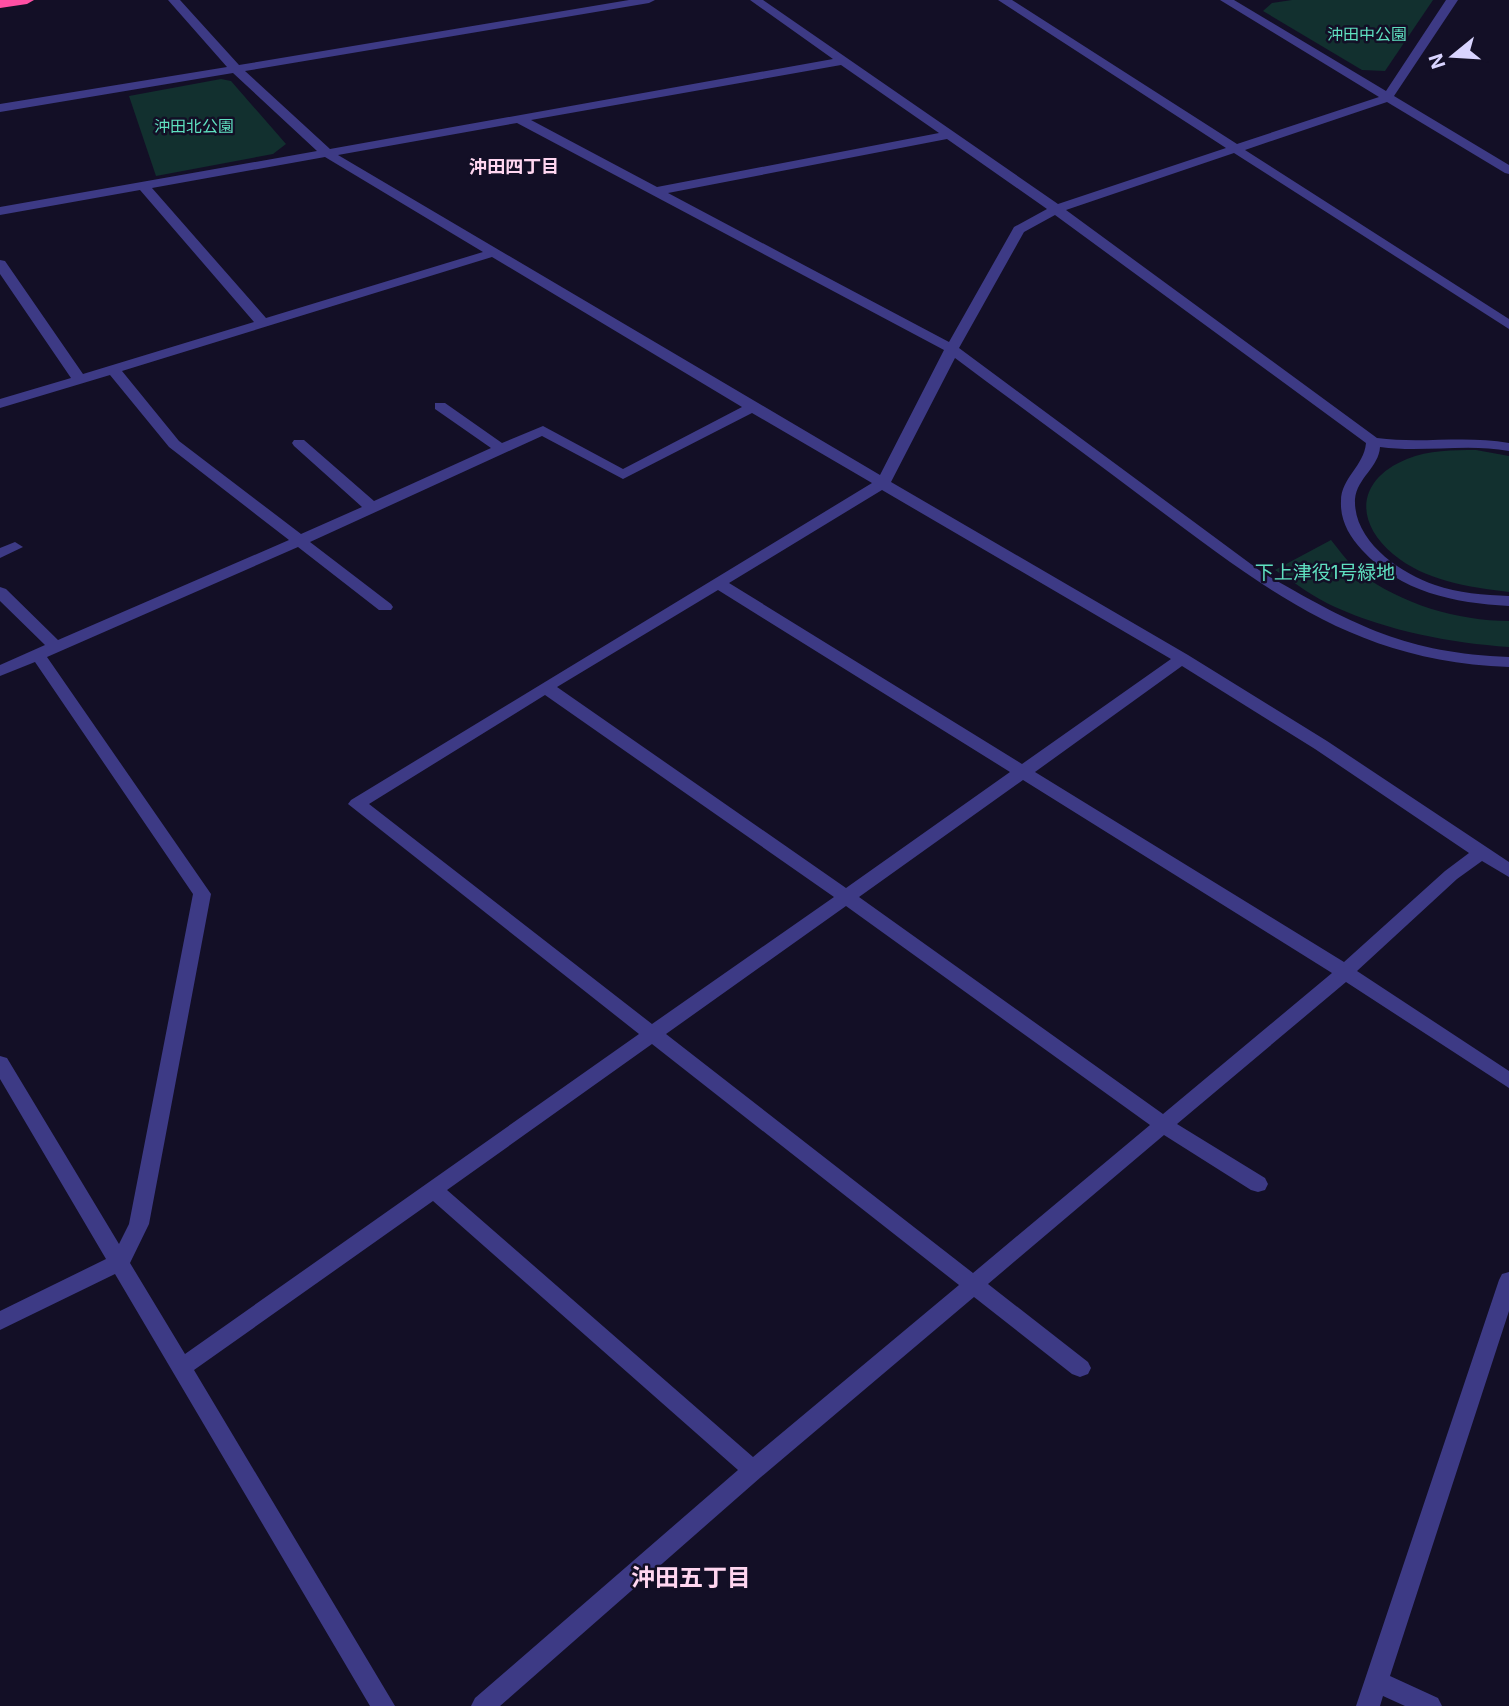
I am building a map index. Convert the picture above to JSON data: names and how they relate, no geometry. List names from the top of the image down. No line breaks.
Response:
{"districts":["沖田四丁目","沖田五丁目"],"parks":["沖田中公園","沖田北公園","下上津役1号緑地"],"north":"left"}
